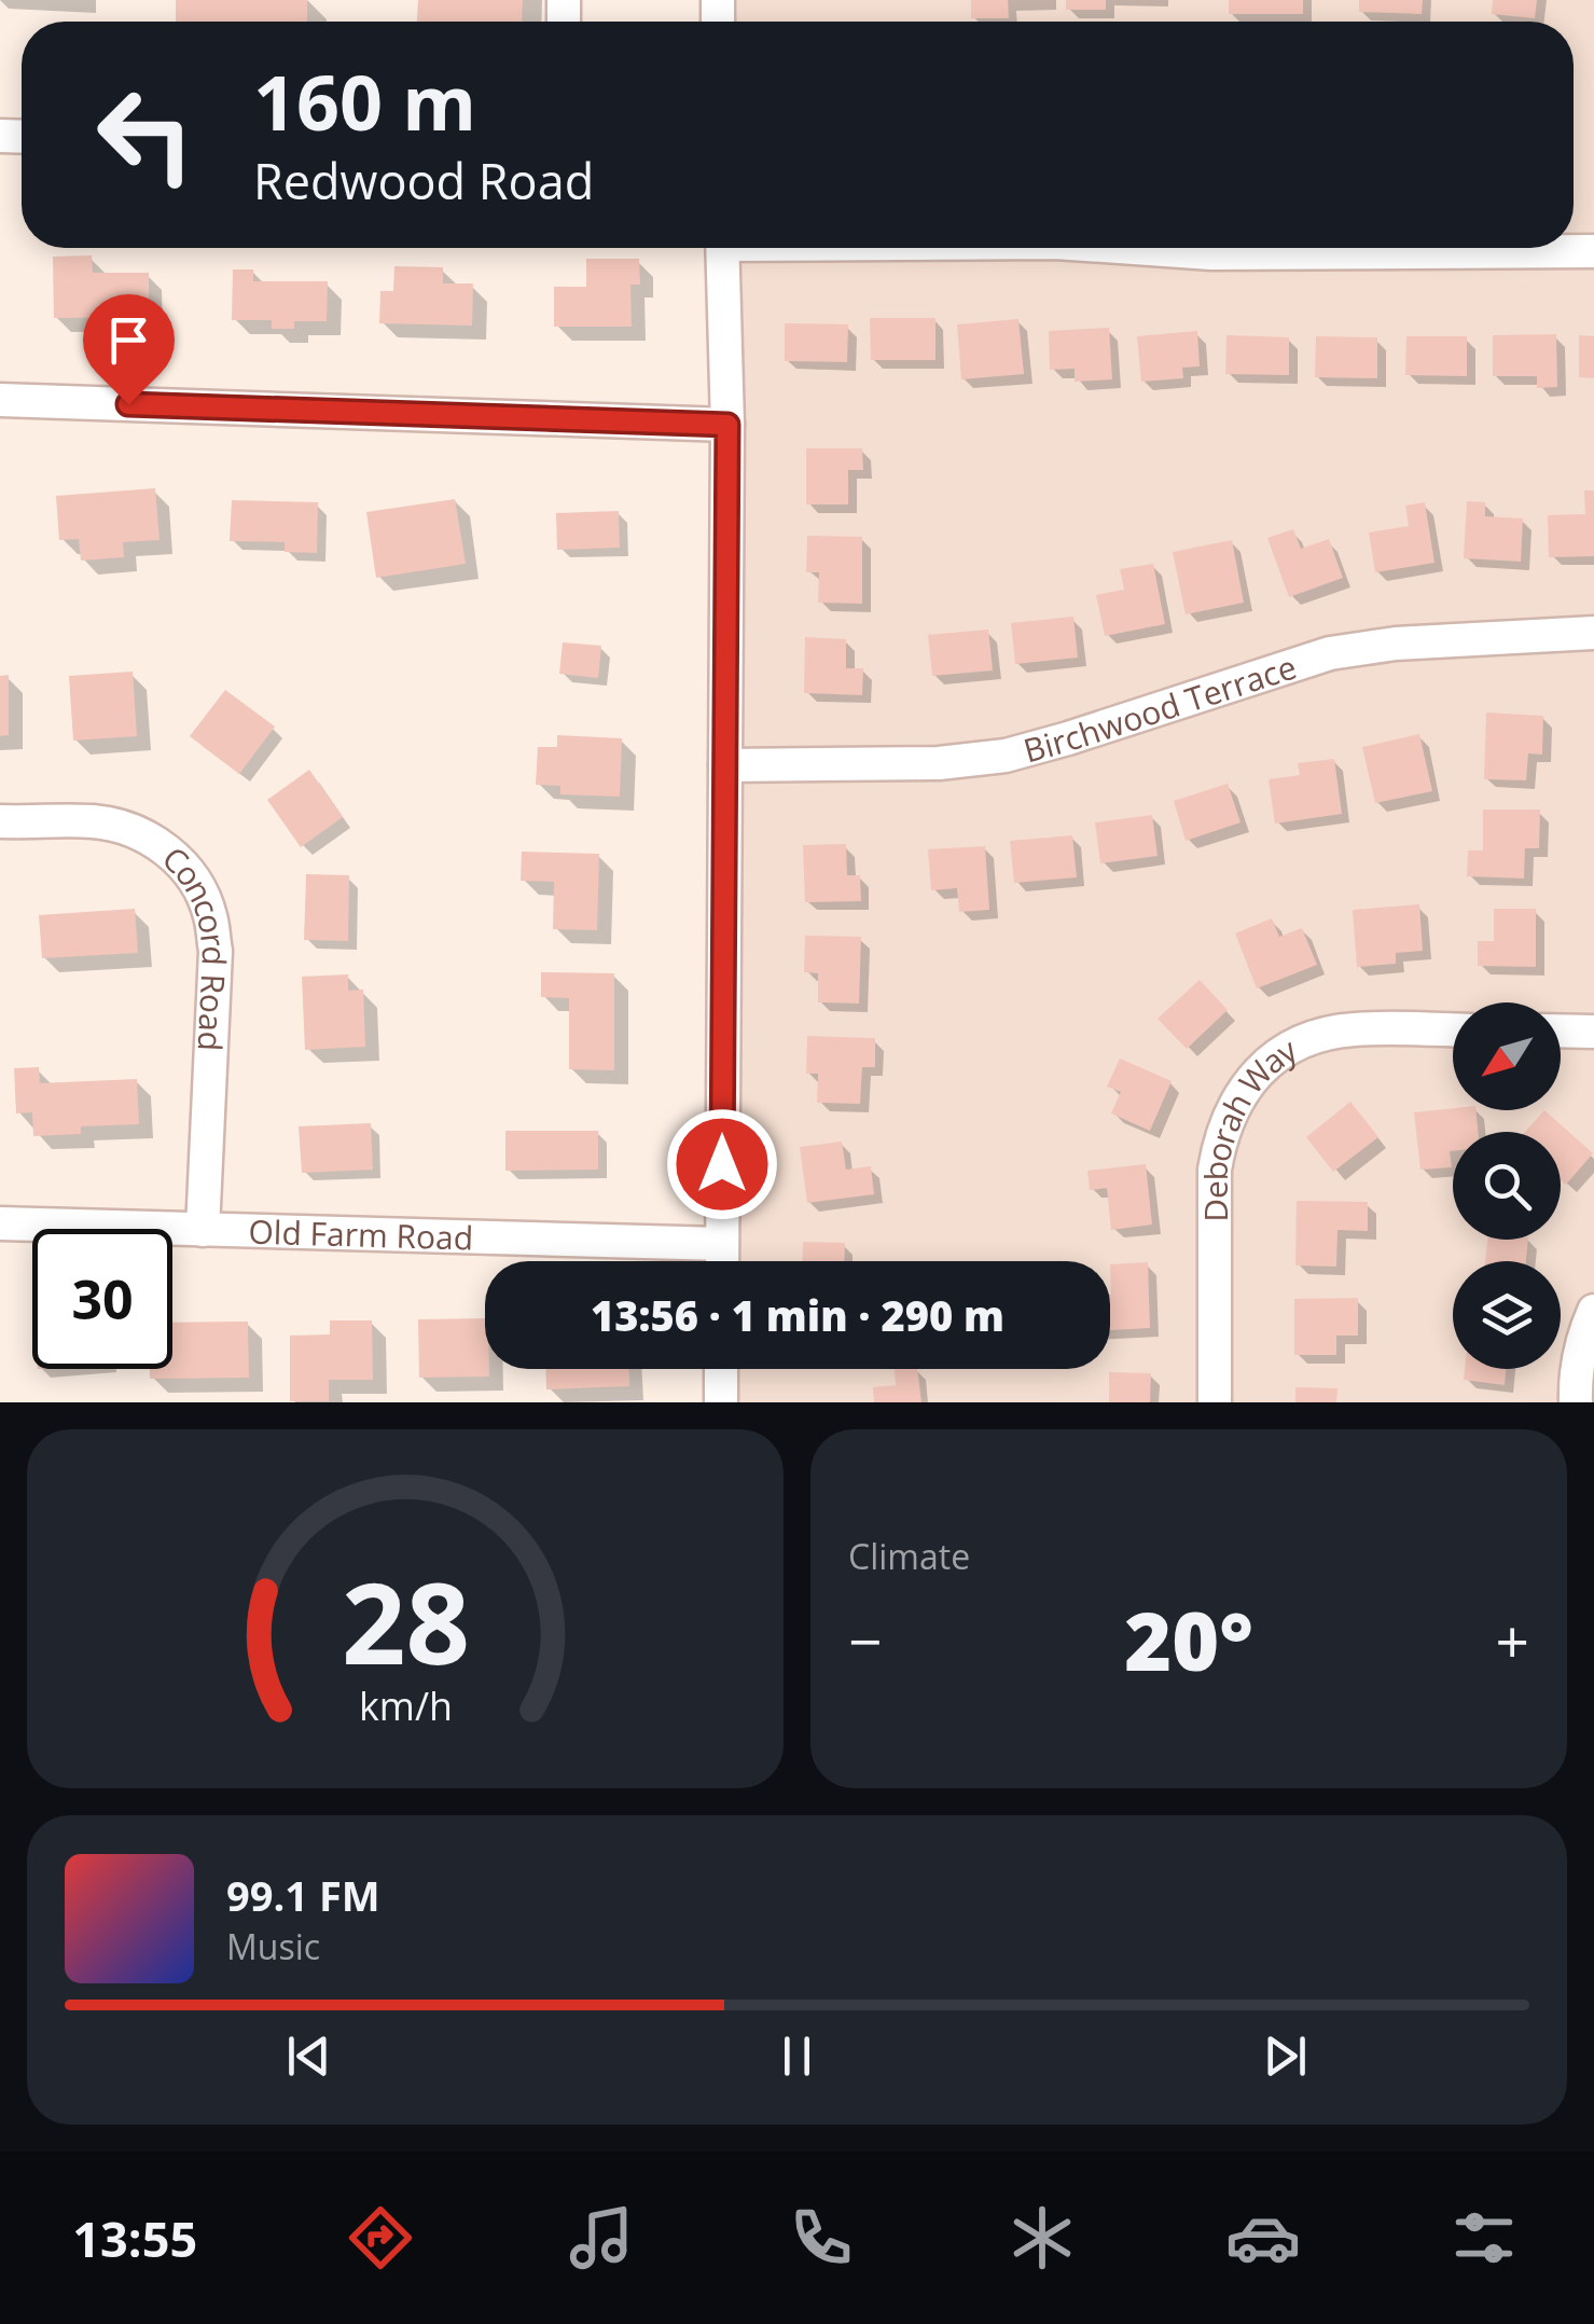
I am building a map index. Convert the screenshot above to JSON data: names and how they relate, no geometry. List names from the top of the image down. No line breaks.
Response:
{"streets":{"street":["Birchwood Terrace","Concord Road","Deborah Way","Old Farm Road"]},"crossings":[["Concord Road","Old Farm Road"]],"north":"bottom left","page":{"turn":["160 m","Redwood Road"],"limit":"30","trip":"13:56 · 1 min · 290 m","tile":"Climate","heat":["−","20°","+"],"song":["99.1 FM","Music"],"tabs":"13:55","gauge":["28","km/h"]}}
